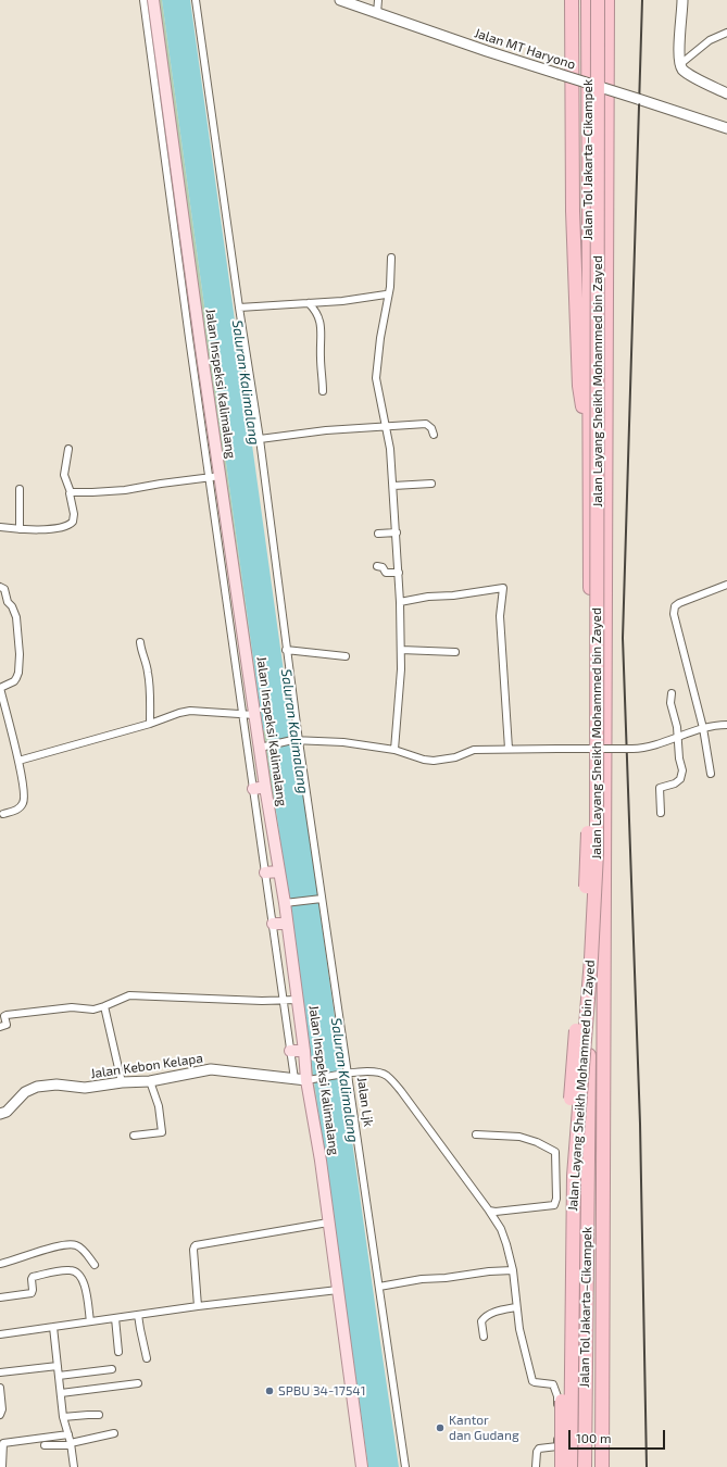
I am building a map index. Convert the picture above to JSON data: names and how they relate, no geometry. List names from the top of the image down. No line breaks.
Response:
{"streets":{"highway":["Jalan Tol Jakarta–Cikampek","Jalan Layang Sheikh Mohammed bin Zayed"],"main road":["Jalan Inspeksi Kalimalang"],"street":["Jalan MT Haryono","Jalan Kebon Kelapa","Jalan Ljk"]},"crossings":[["Jalan Inspeksi Kalimalang","Jalan Kebon Kelapa"]],"water":["Saluran Kalimalang"],"places":["SPBU 34-17541","Kantor dan Gudang"],"scale_bar":"100 m"}
